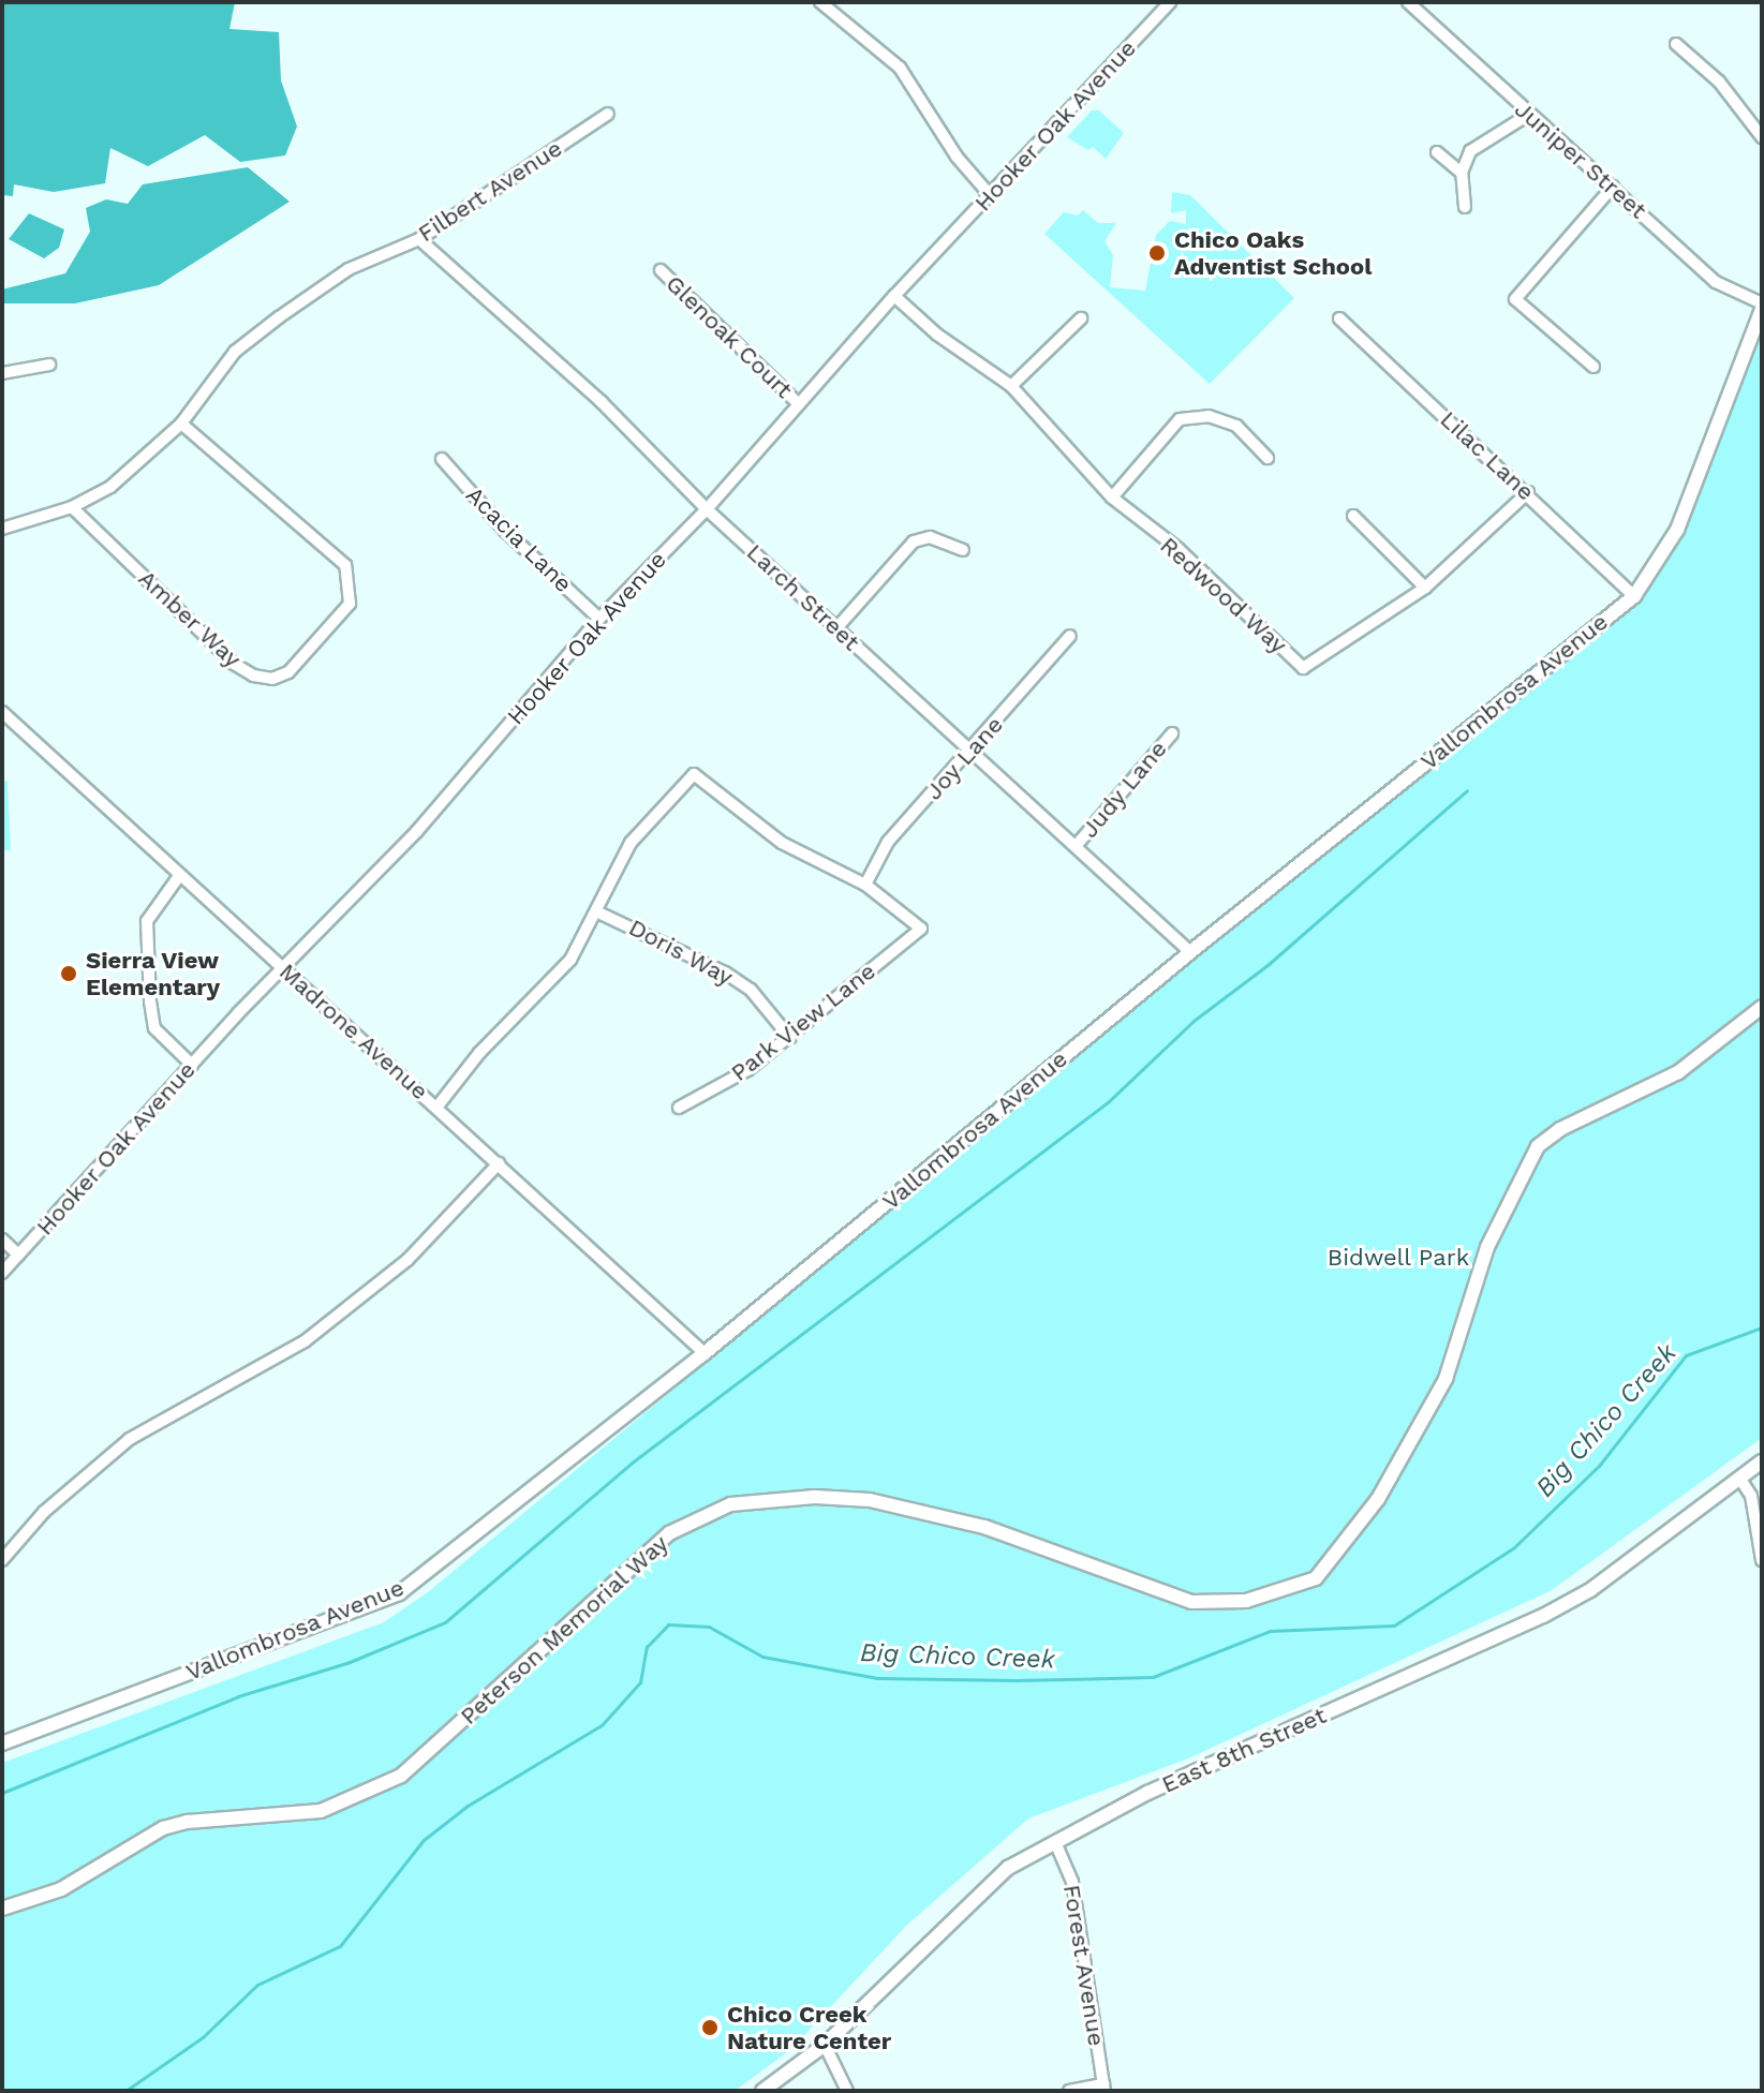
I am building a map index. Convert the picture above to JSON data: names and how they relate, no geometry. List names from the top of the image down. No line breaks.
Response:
{"streets":{"street":["Hooker Oak Avenue","Juniper Street","Filbert Avenue","Glenoak Court","Lilac Lane","Acacia Lane","Redwood Way","Larch Street","Amber Way","Vallombrosa Avenue","Joy Lane","Judy Lane","Doris Way","Park View Lane","Madrone Avenue","Peterson Memorial Way","East 8th Street","Forest Avenue"]},"crossings":[["Hooker Oak Avenue","Glenoak Court"],["Hooker Oak Avenue","Acacia Lane"],["Hooker Oak Avenue","Redwood Way"],["Hooker Oak Avenue","Larch Street"],["Hooker Oak Avenue","Madrone Avenue"],["Juniper Street","Vallombrosa Avenue"],["Filbert Avenue","Larch Street"],["Filbert Avenue","Amber Way"],["Lilac Lane","Redwood Way"],["Lilac Lane","Vallombrosa Avenue"],["Larch Street","Vallombrosa Avenue"],["Larch Street","Joy Lane"],["Larch Street","Judy Lane"],["Vallombrosa Avenue","Madrone Avenue"],["Joy Lane","Park View Lane"],["Doris Way","Park View Lane"],["East 8th Street","Forest Avenue"]],"water":["Big Chico Creek"],"parks":["Bidwell Park"],"places":["Chico Oaks Adventist School","Sierra View Elementary","Chico Creek Nature Center"]}
